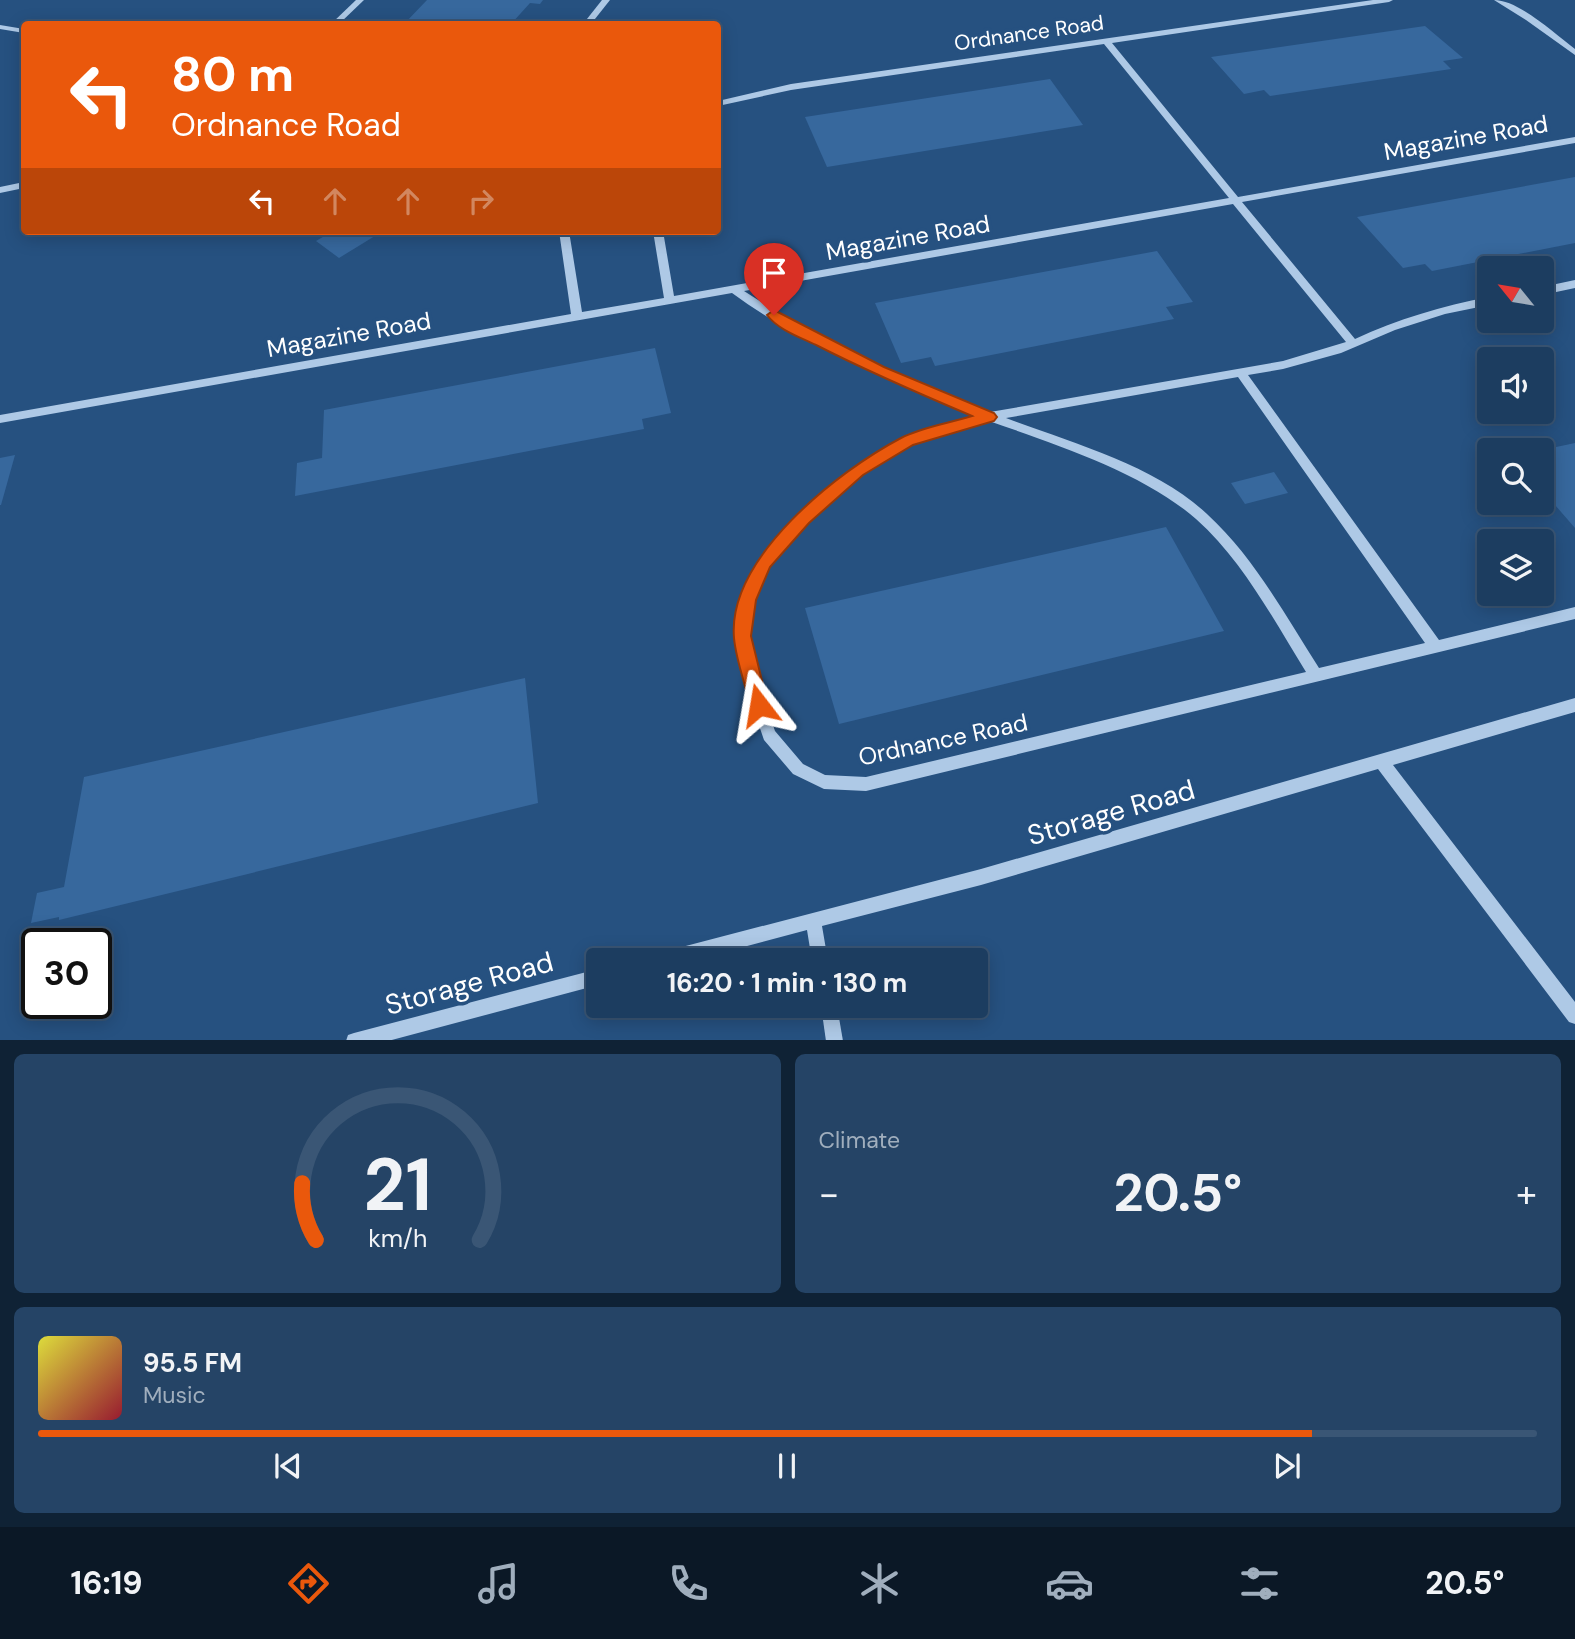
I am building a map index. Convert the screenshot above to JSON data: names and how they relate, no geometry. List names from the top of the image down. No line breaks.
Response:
{"streets":{"street":["Ordnance Road","Magazine Road","Storage Road"]},"north":"top left","page":{"turn":["80 m","Ordnance Road"],"limit":"30","trip":"16:20 · 1 min · 130 m","tile":"Climate","heat":["−","20.5°","+"],"song":["95.5 FM","Music"],"tabs":["16:19","20.5°"],"gauge":["21","km/h"]}}
